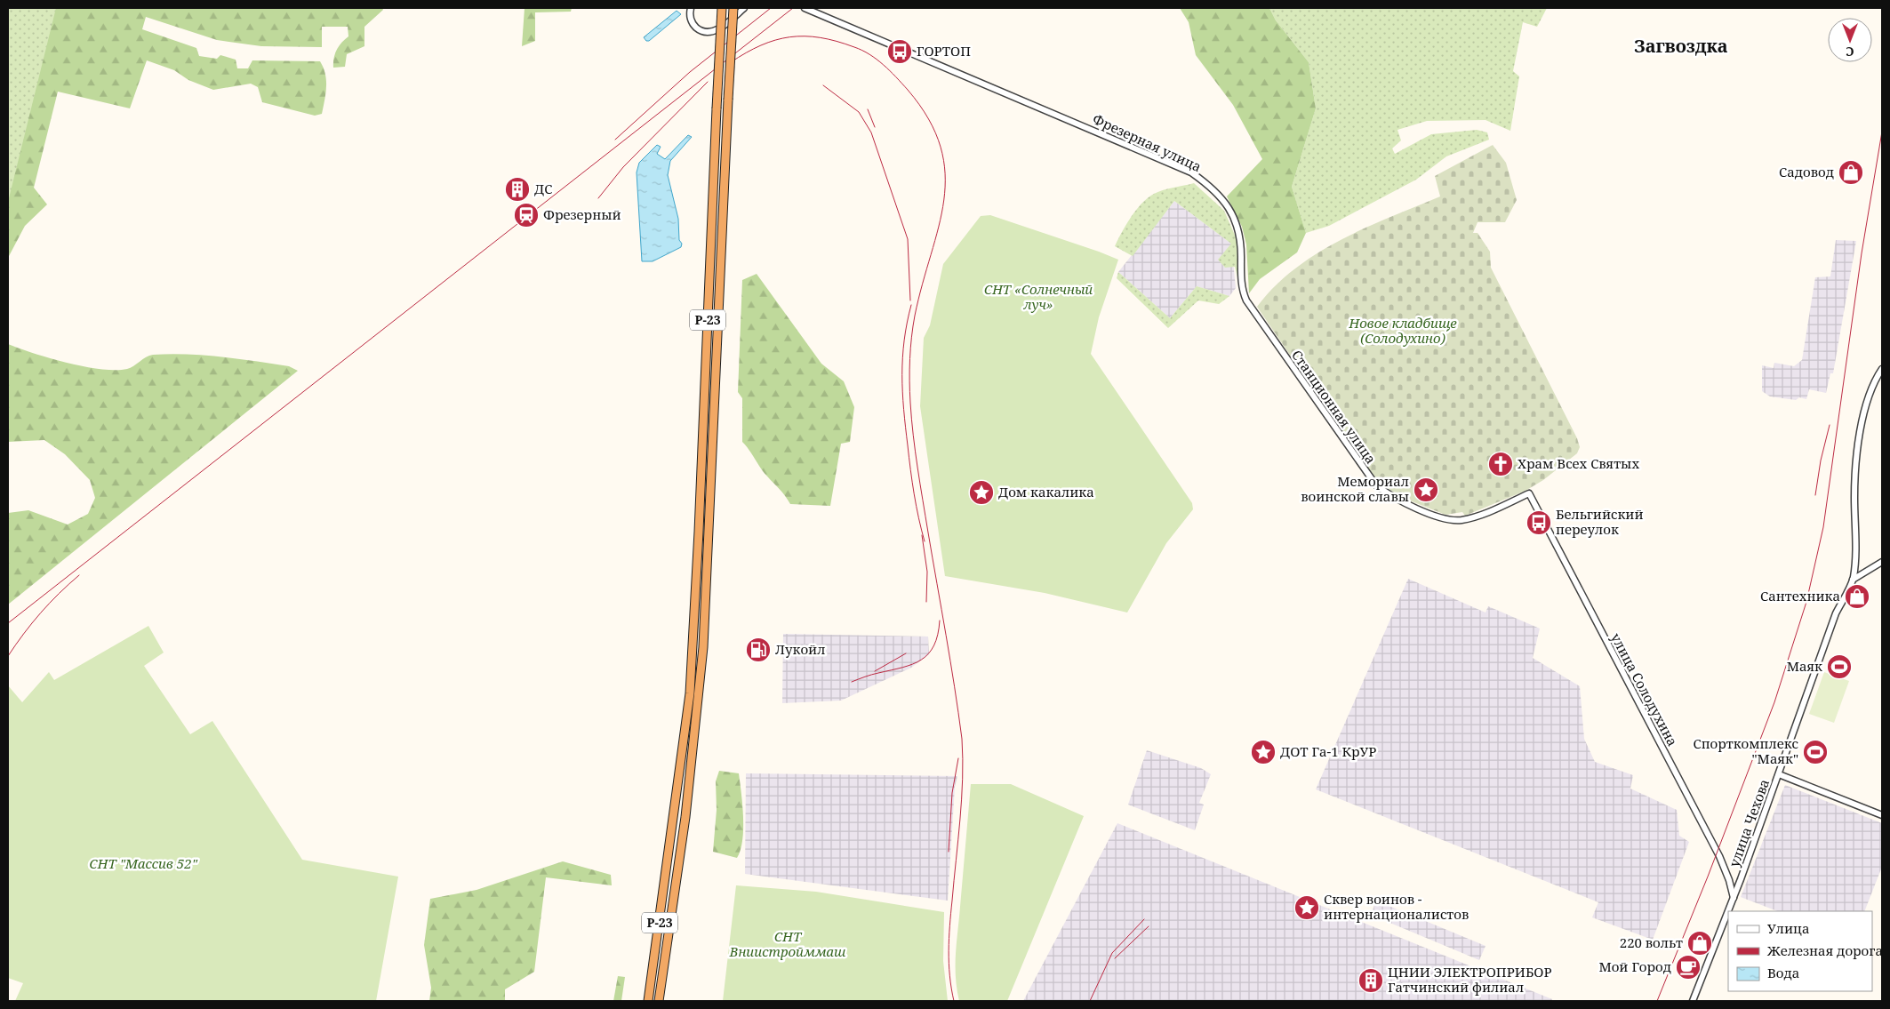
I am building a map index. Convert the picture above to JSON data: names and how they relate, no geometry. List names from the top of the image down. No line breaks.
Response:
{"streets":{"highway":["Р-23"],"street":["Фрезерная улица","Станционная улица","улица Солодухина","улица Чехова"]},"crossings":[["Фрезерная улица","Станционная улица"],["Станционная улица","улица Солодухина"],["улица Солодухина","улица Чехова"]],"districts":["Загвоздка"],"parks":["СНТ «Солнечный луч»","Новое кладбище (Солодухино)","СНТ \"Массив 52\"","СНТ Вниистройммаш"],"places":{"bus stop":["ГОРТОП","Бельгийский переулок"],"shop":["Садовод","Сантехника","220 вольт"],"building":["ДС","ЦНИИ ЭЛЕКТРОПРИБОР Гатчинский филиал"],"station":["Фрезерный"],"church":["Храм Всех Святых"],"place":["Мемориал воинской славы","Дом какалика","ДОТ Га-1 КрУР","Сквер воинов - интернационалистов"],"fuel station":["Лукойл"],"sports":["Маяк","Спорткомплекс \"Маяк\""],"cafe":["Мой Город"]},"legend":["Улица","Железная дорога","Вода"],"north":"bottom"}
